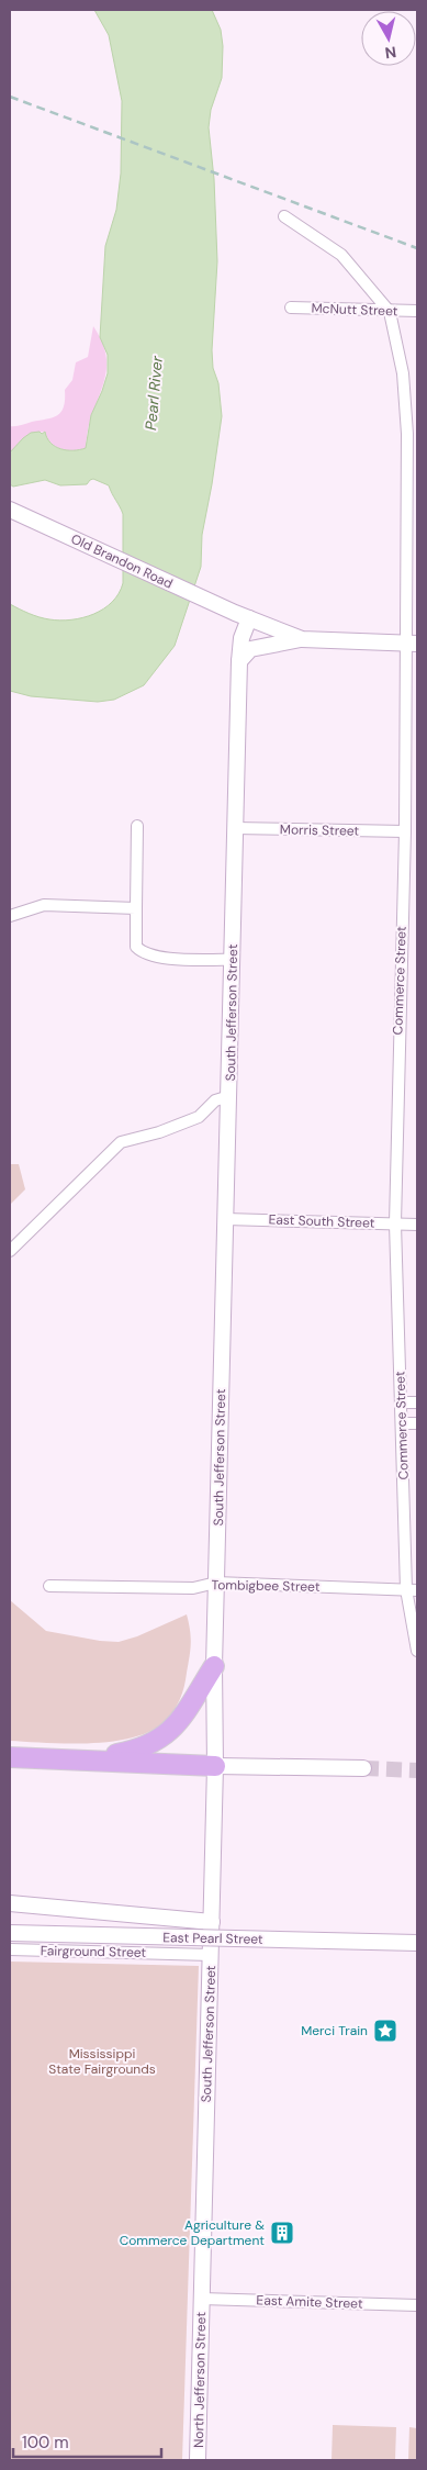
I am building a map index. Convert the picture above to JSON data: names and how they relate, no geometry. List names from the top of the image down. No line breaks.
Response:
{"streets":{"street":["McNutt Street","Old Brandon Road","Morris Street","Commerce Street","South Jefferson Street","East South Street","Tombigbee Street","East Pearl Street","Fairground Street","East Amite Street","North Jefferson Street"]},"crossings":[["McNutt Street","Commerce Street"],["Old Brandon Road","South Jefferson Street"],["Morris Street","Commerce Street"],["Morris Street","South Jefferson Street"],["Commerce Street","East South Street"],["Commerce Street","Tombigbee Street"],["South Jefferson Street","East South Street"],["South Jefferson Street","Tombigbee Street"],["South Jefferson Street","Fairground Street"],["South Jefferson Street","East Amite Street"],["South Jefferson Street","North Jefferson Street"],["East Amite Street","North Jefferson Street"]],"water":["Pearl River"],"parks":["Mississippi State Fairgrounds"],"places":{"place":["Merci Train"],"building":["Agriculture & Commerce Department"]},"scale_bar":"100 m","north":"bottom"}
